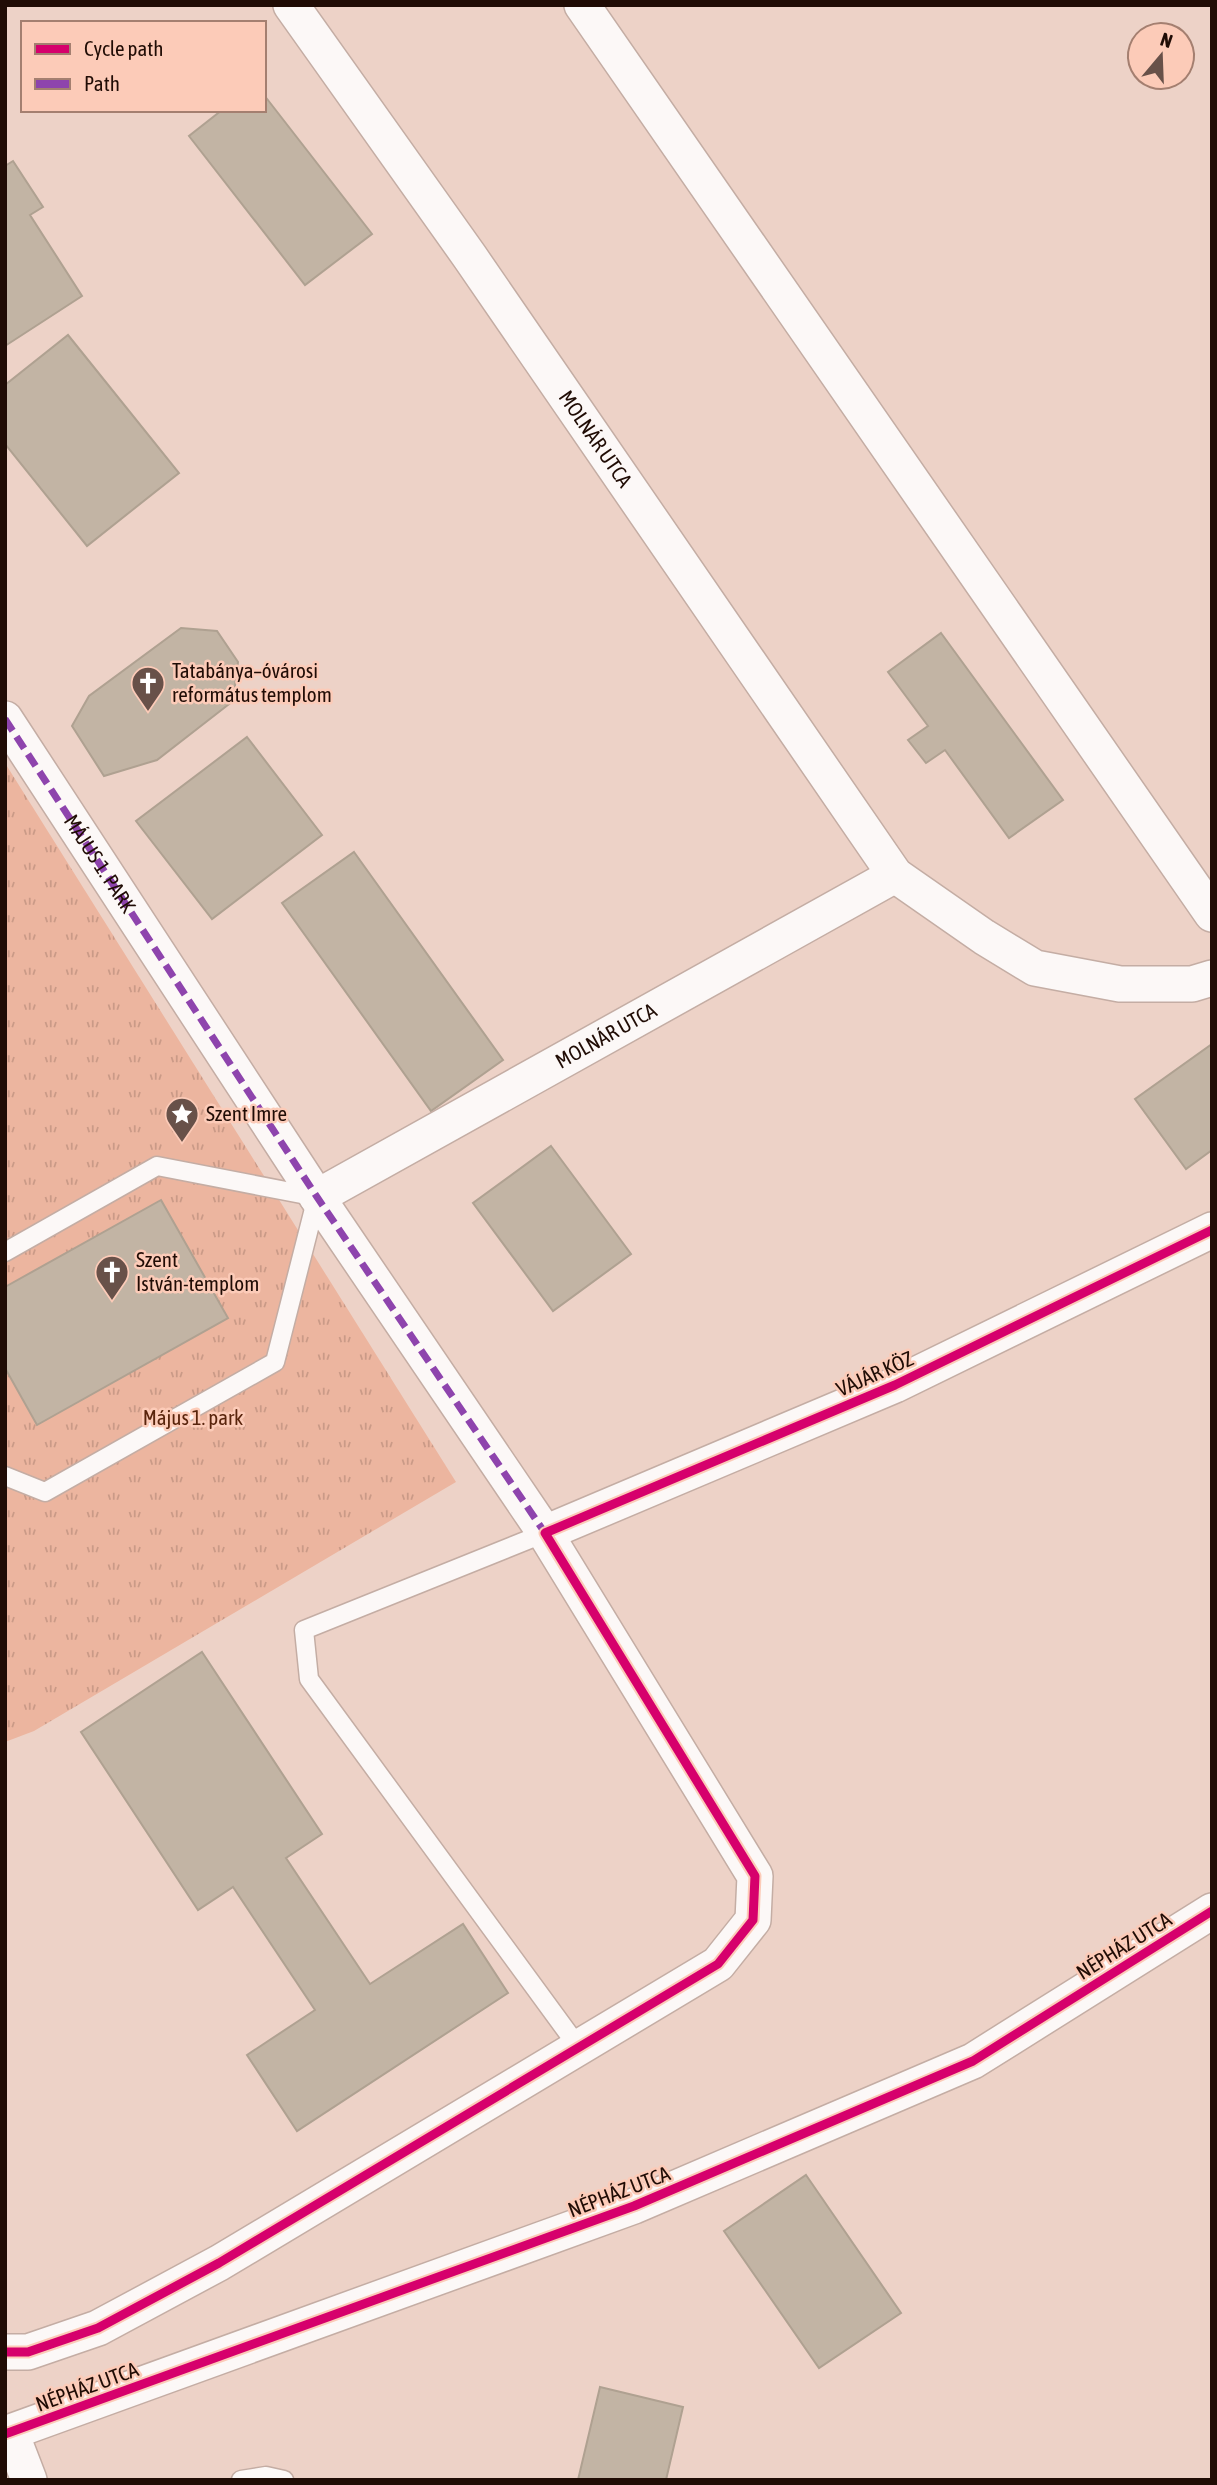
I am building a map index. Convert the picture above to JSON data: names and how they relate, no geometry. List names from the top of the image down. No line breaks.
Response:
{"streets":{"street":["MOLNÁR UTCA","MÁJUS 1. PARK","VÁJÁR KÖZ","NÉPHÁZ UTCA"]},"crossings":[["MOLNÁR UTCA","MÁJUS 1. PARK"],["MÁJUS 1. PARK","VÁJÁR KÖZ"]],"parks":["Május 1. park"],"places":{"church":["Tatabánya–óvárosi református templom","Szent István-templom"],"place":["Szent Imre"]},"legend":["Cycle path","Path"],"north":"top"}
